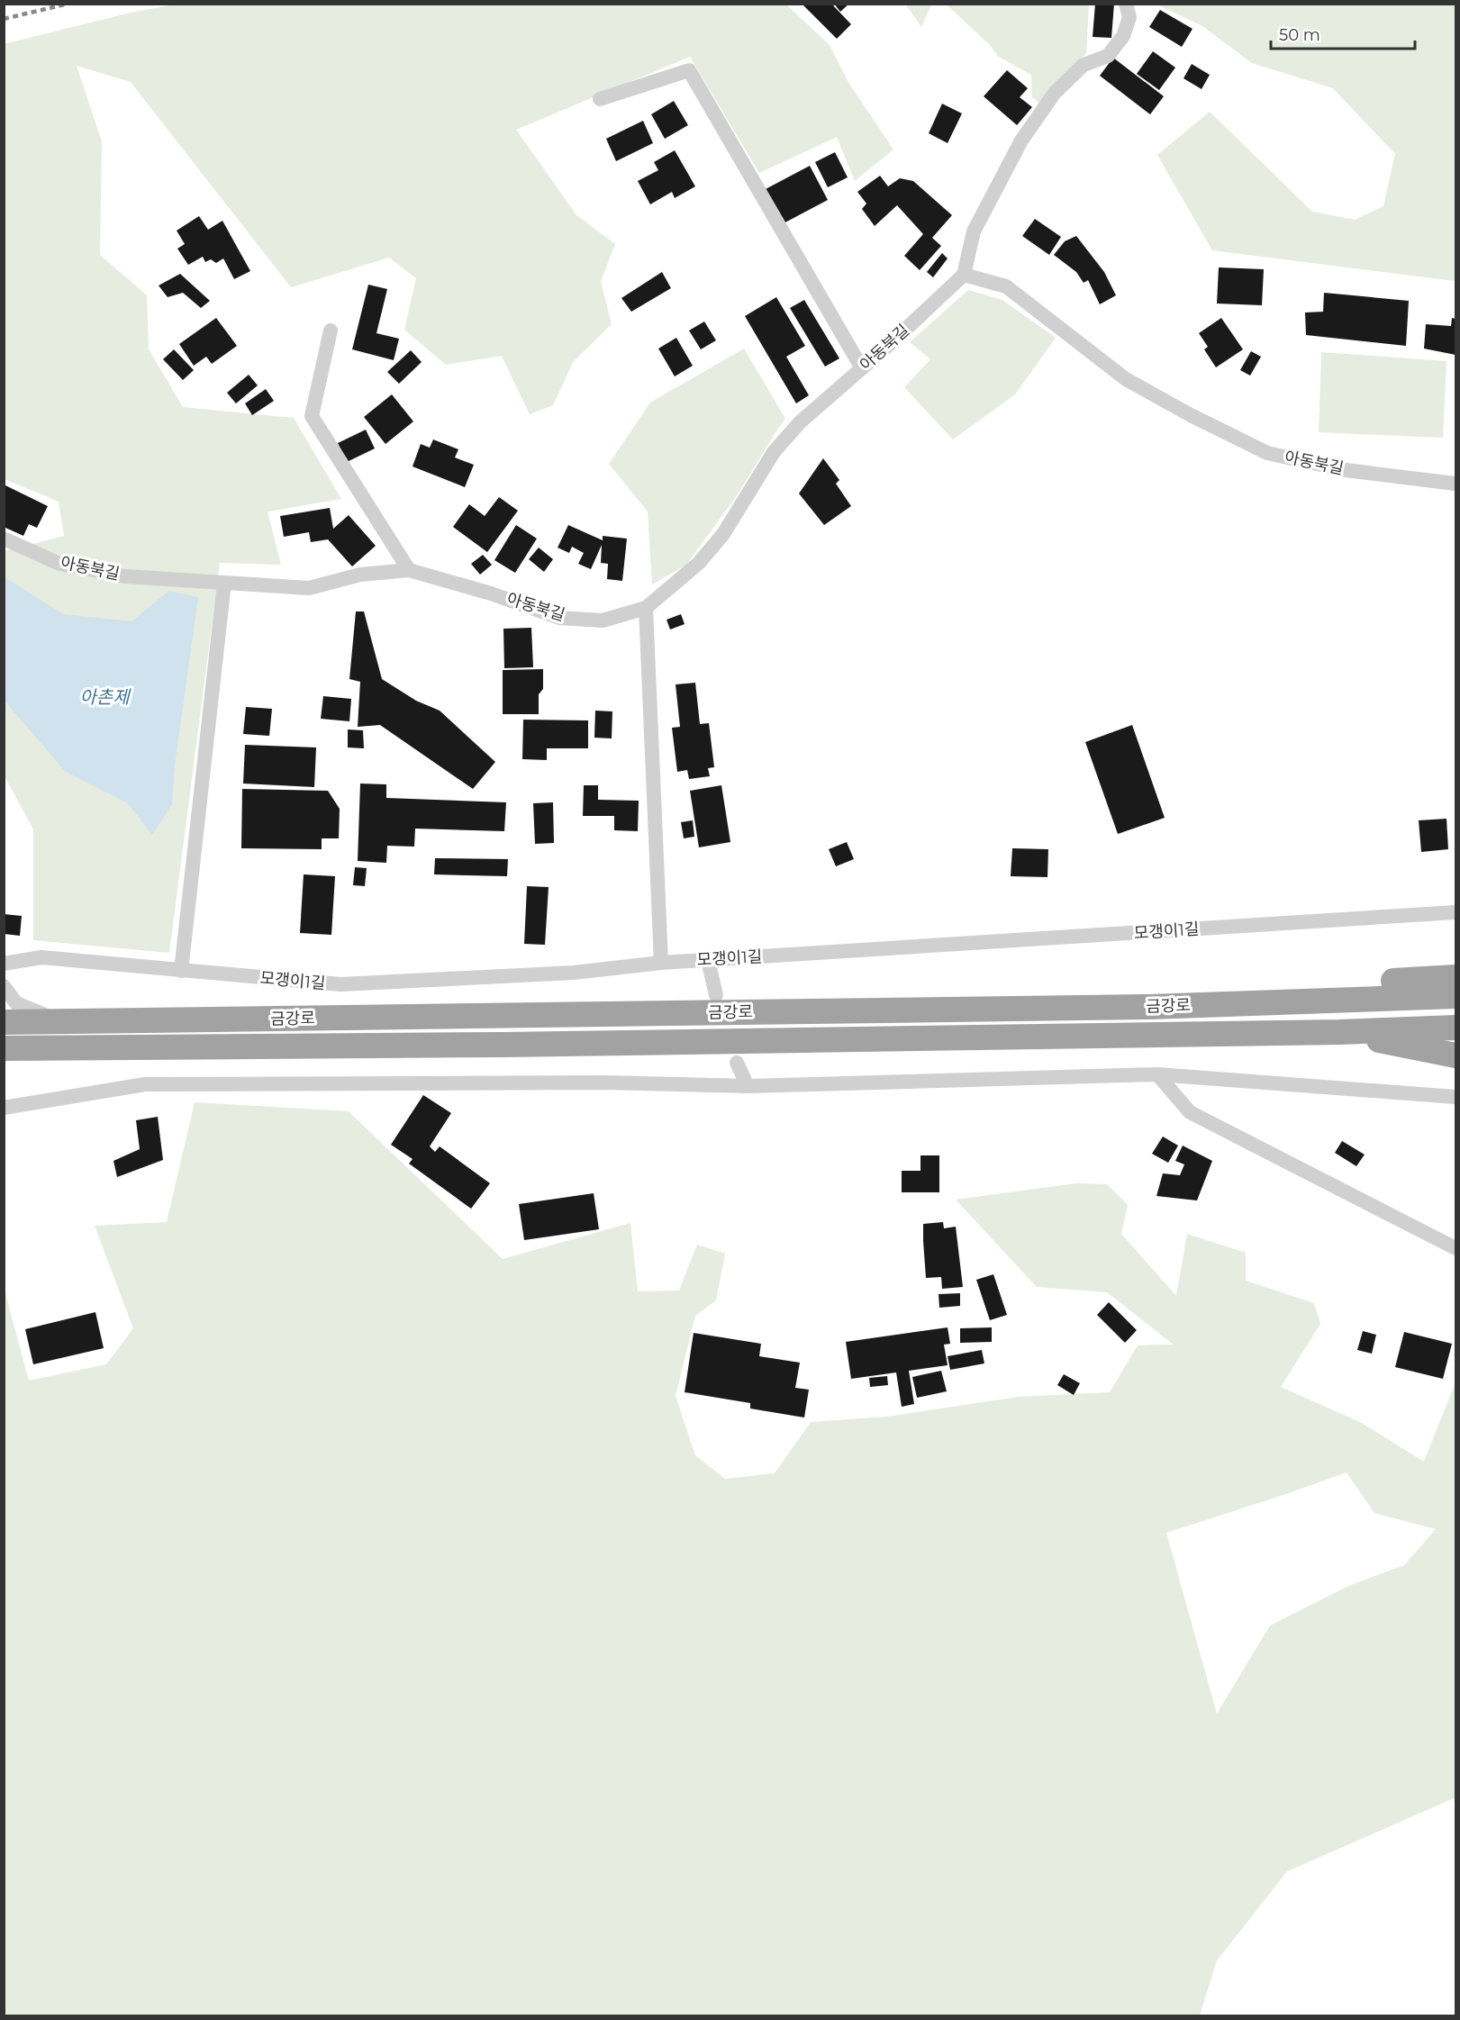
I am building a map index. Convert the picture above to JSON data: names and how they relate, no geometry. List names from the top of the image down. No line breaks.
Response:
{"streets":{"highway":["금강로"],"street":["아동북길","모갱이1길"]},"water":["아촌제"],"scale_bar":"50 m"}
